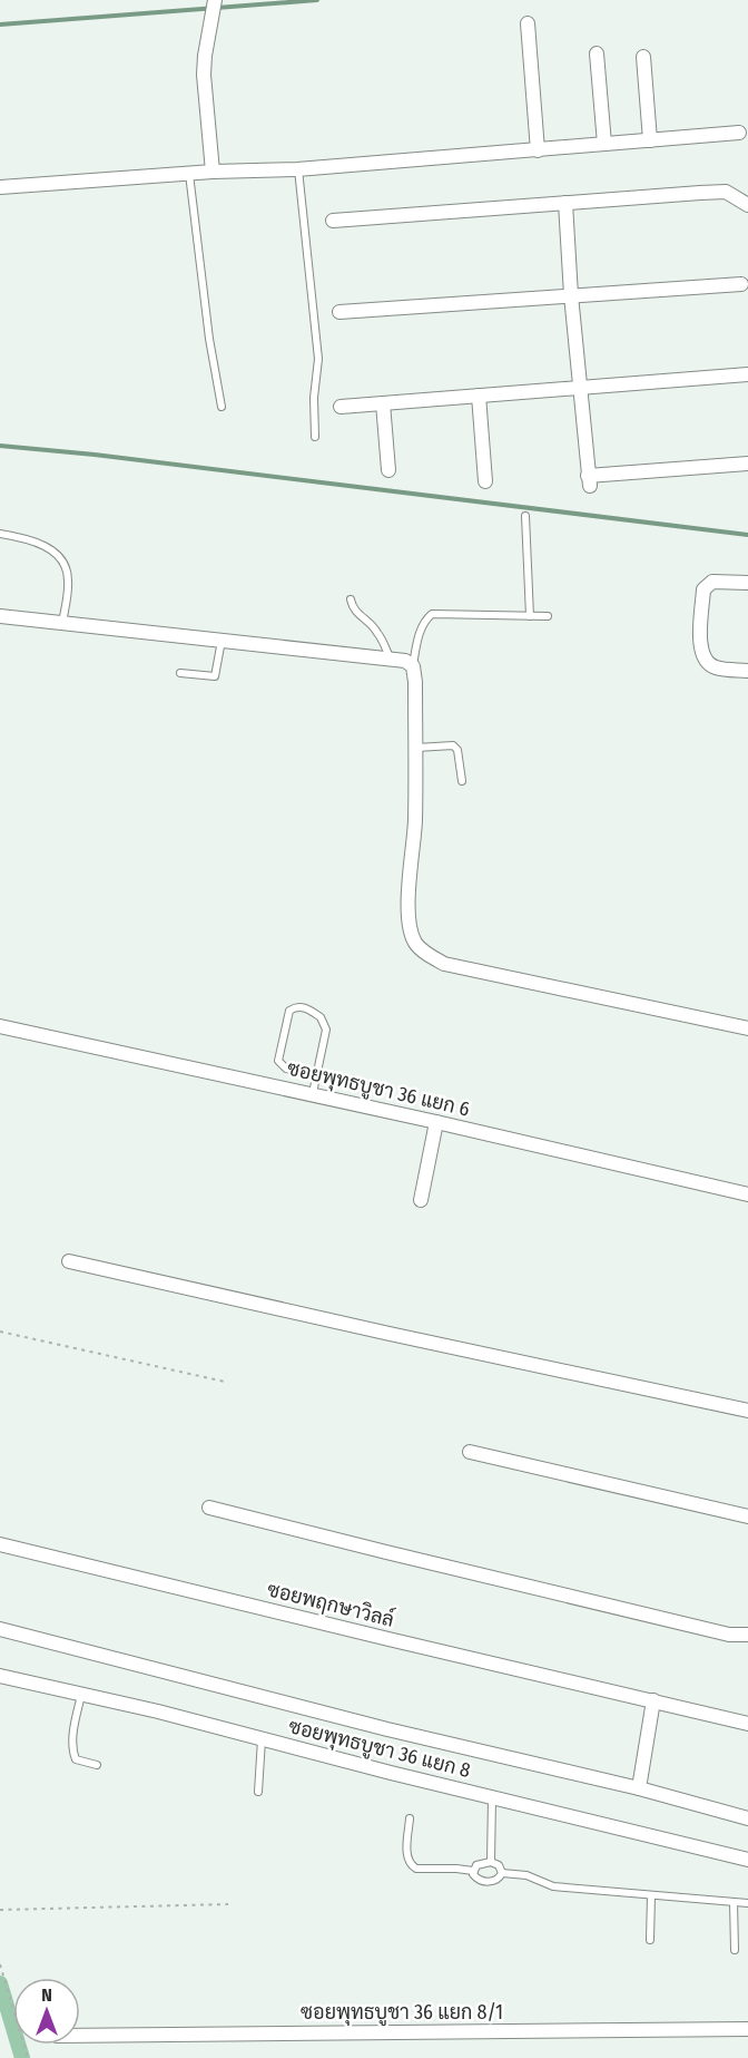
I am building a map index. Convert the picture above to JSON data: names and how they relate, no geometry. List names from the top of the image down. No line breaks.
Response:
{"streets":{"street":["ซอยพุทธบูชา 36 แยก 6","ซอยพฤกษาวิลล์","ซอยพุทธบูชา 36 แยก 8","ซอยพุทธบูชา 36 แยก 8/1"]},"north":"top"}
